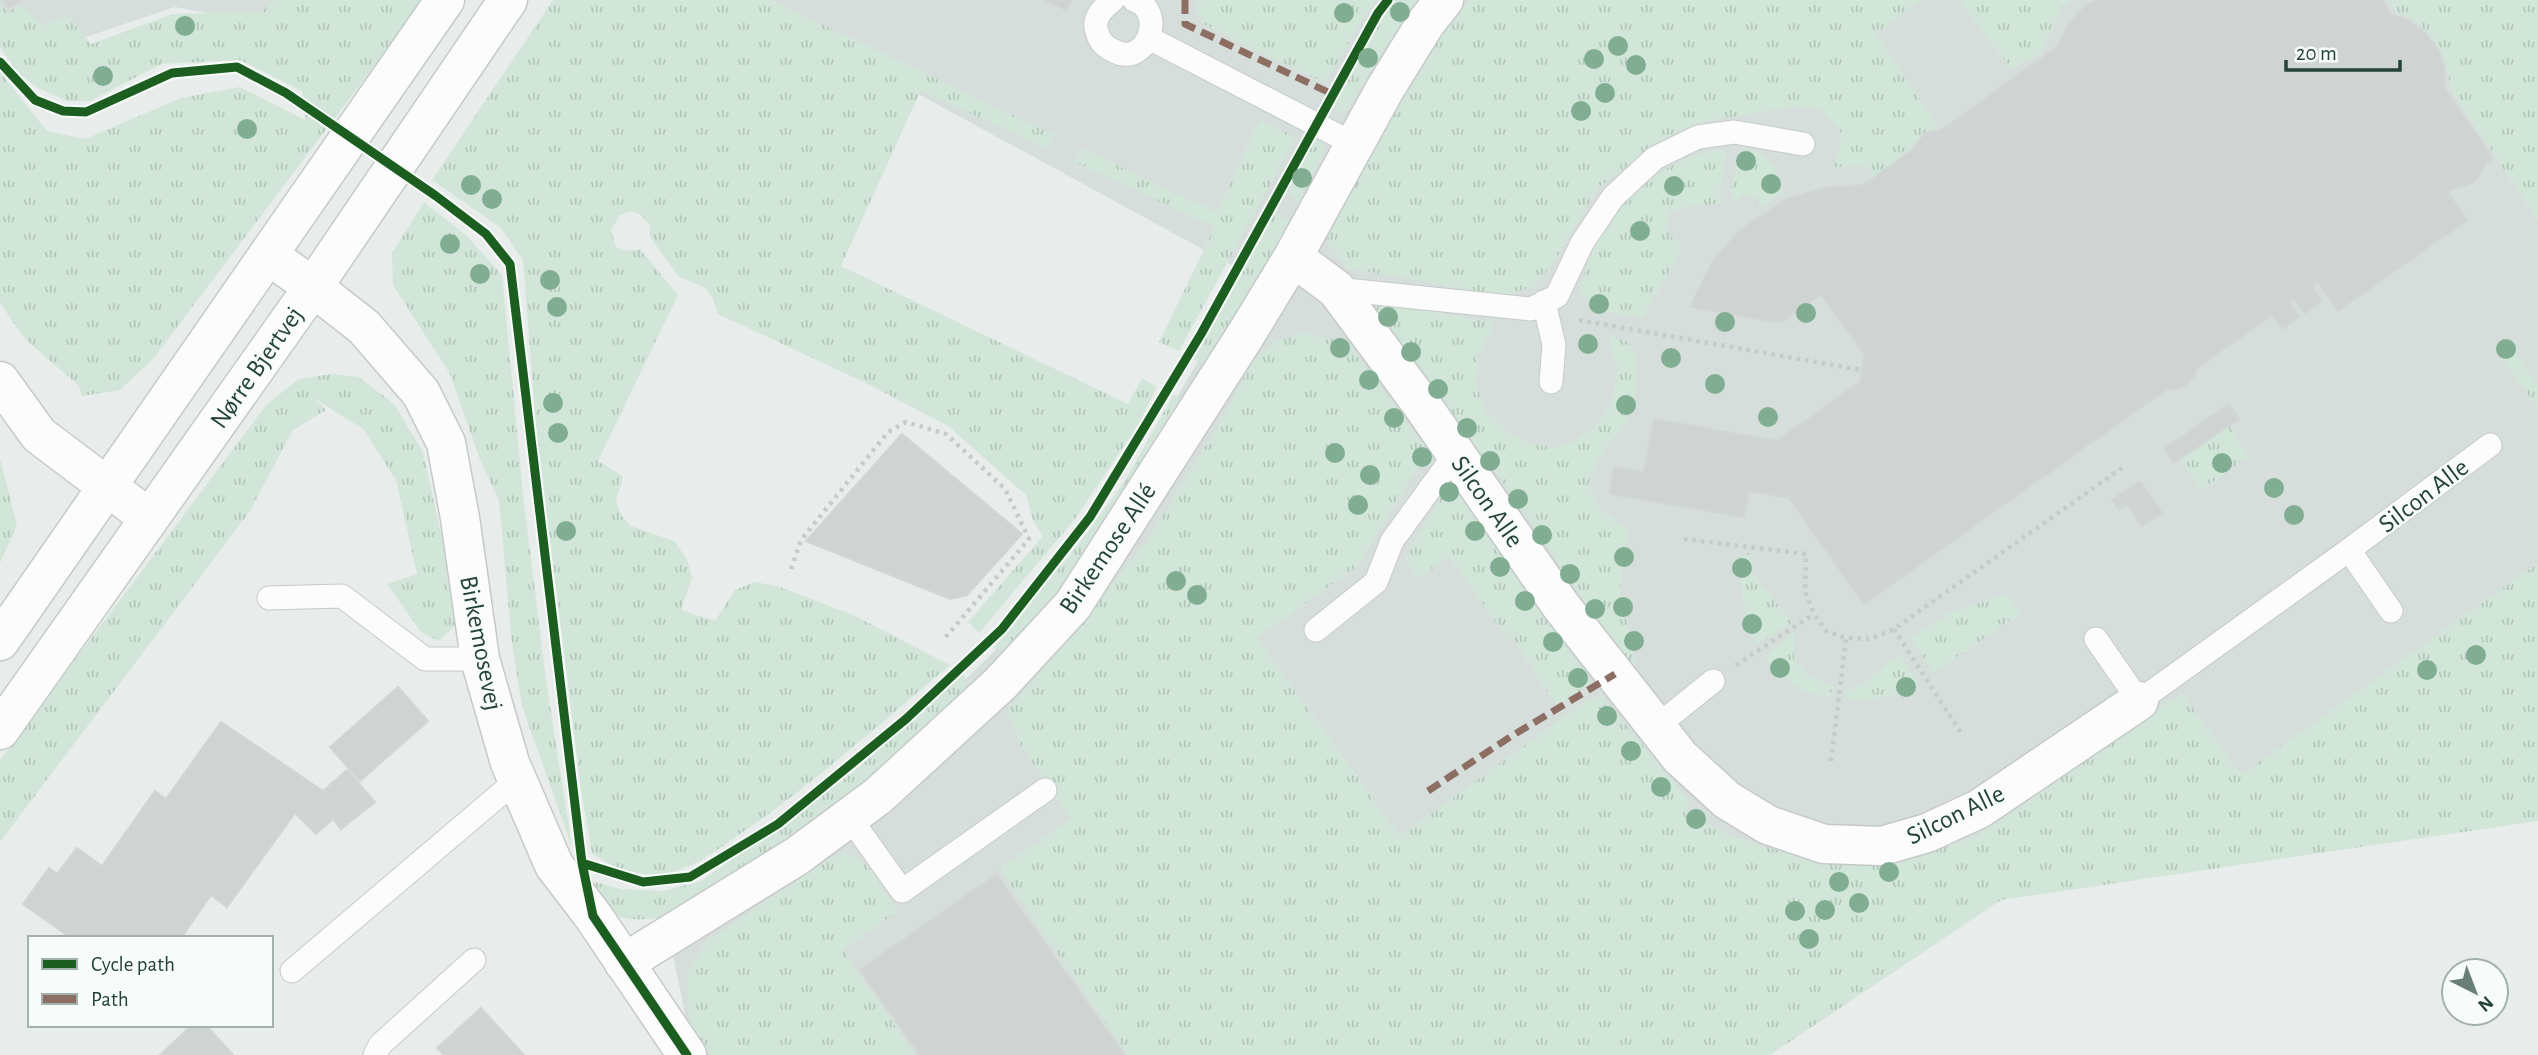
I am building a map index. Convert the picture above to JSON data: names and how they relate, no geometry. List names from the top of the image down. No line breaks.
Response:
{"streets":{"street":["Nørre Bjertvej","Silcon Alle","Birkemose Allé","Birkemosevej"]},"crossings":[["Nørre Bjertvej","Birkemosevej"],["Silcon Alle","Birkemose Allé"],["Birkemose Allé","Birkemosevej"]],"legend":["Cycle path","Path"],"scale_bar":"20 m","north":"bottom right"}
